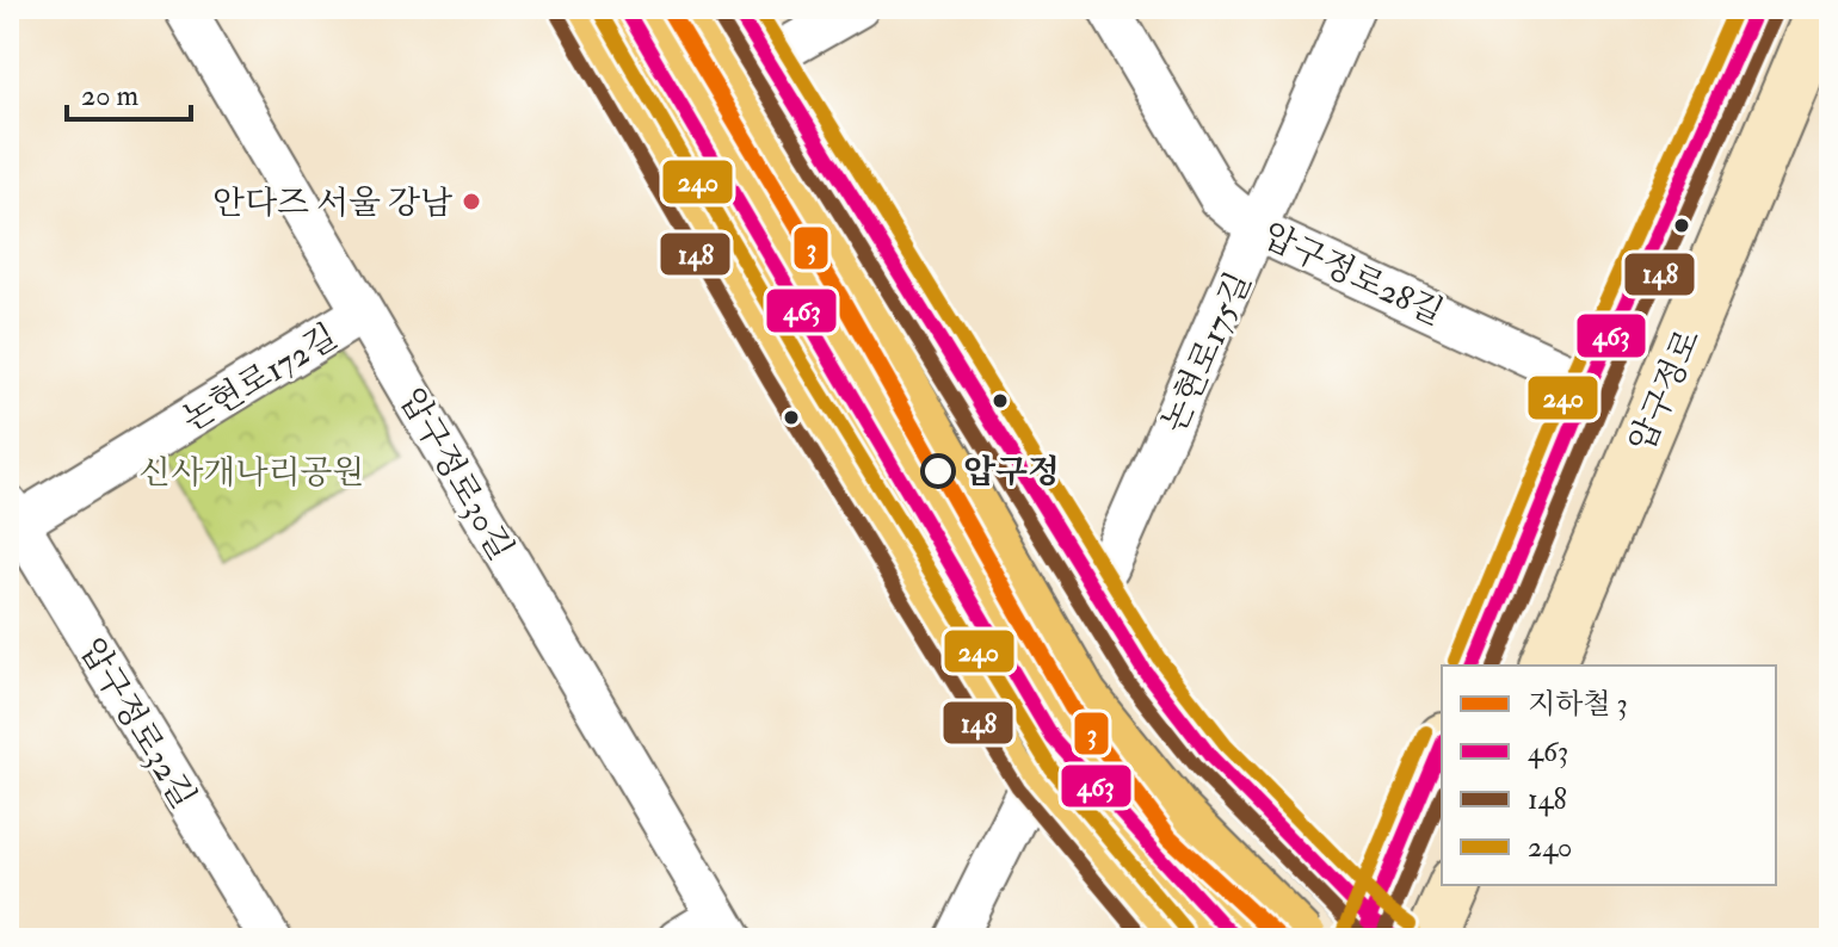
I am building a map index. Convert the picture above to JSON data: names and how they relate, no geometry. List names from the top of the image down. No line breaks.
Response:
{"streets":{"main road":["압구정로"],"street":["압구정로28길","논현로175길","논현로172길","압구정로30길","압구정로32길"]},"crossings":[["압구정로28길","논현로175길"],["압구정로28길","압구정로"],["논현로172길","압구정로30길"],["논현로172길","압구정로32길"]],"parks":["신사개나리공원"],"places":["안다즈 서울 강남","압구정"],"lines":["metro line 3","transit line 463","transit line 240","transit line 148"],"legend":["지하철 3","463","148","240"],"scale_bar":"20 m"}
